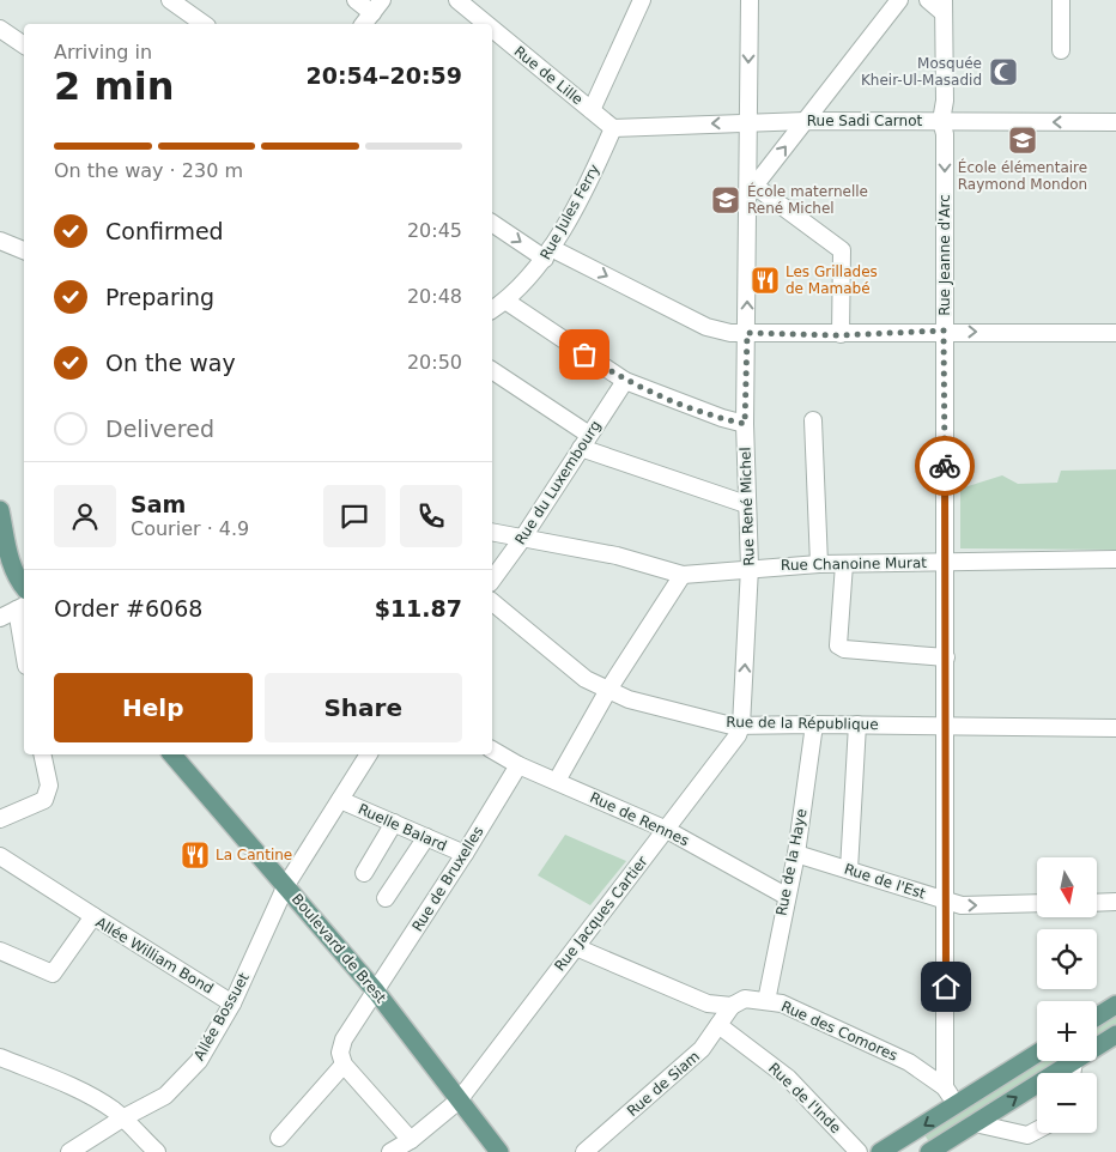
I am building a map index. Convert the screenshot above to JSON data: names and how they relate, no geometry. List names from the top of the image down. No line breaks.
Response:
{"streets":{"main road":["Boulevard de Brest"],"street":["Rue de Lille","Rue Sadi Carnot","Rue Jules Ferry","Rue Jeanne d'Arc","Rue du Luxembourg","Rue René Michel","Rue Chanoine Murat","Rue de la République","Rue de Rennes","Ruelle Balard","Rue de la Haye","Rue de Bruxelles","Rue de l'Est","Rue Jacques Cartier","Allée William Bond","Allée Bossuet","Rue des Comores","Rue de Siam","Rue de l'Inde"]},"crossings":[["Rue de Lille","Rue Sadi Carnot"],["Rue de Lille","Rue Jules Ferry"],["Rue Sadi Carnot","Rue Jules Ferry"],["Rue Sadi Carnot","Rue Jeanne d'Arc"],["Rue Sadi Carnot","Rue René Michel"],["Rue Jeanne d'Arc","Rue Chanoine Murat"],["Rue Jeanne d'Arc","Rue de la République"],["Rue Jeanne d'Arc","Rue de l'Est"],["Rue Jeanne d'Arc","Rue des Comores"],["Rue du Luxembourg","Rue Chanoine Murat"],["Rue René Michel","Rue Chanoine Murat"],["Rue René Michel","Rue de la République"],["Rue René Michel","Rue Jacques Cartier"],["Rue de la République","Rue de la Haye"],["Rue de la République","Rue Jacques Cartier"],["Rue de Rennes","Rue de la Haye"],["Rue de Rennes","Rue de Bruxelles"],["Rue de Rennes","Rue Jacques Cartier"],["Ruelle Balard","Rue de Bruxelles"],["Rue de la Haye","Rue de l'Est"],["Rue de la Haye","Rue des Comores"],["Rue de Bruxelles","Boulevard de Brest"],["Rue Jacques Cartier","Boulevard de Brest"],["Rue Jacques Cartier","Rue des Comores"],["Boulevard de Brest","Allée Bossuet"],["Allée William Bond","Allée Bossuet"],["Rue des Comores","Rue de Siam"],["Rue de Siam","Rue de l'Inde"]],"one_way":["Rue Sadi Carnot","Rue de l'Est"],"places":{"mosque":["Mosquée Kheir-Ul-Masadid"],"school or university":["École élémentaire Raymond Mondon","École maternelle René Michel"],"restaurant":["Les Grillades de Mamabé","La Cantine"]},"north":"bottom","page":{"heading":["2 min","Arriving in","20:54–20:59"],"panel":["Sam","Courier · 4.9","Order #6068","$11.87"],"bar":"On the way · 230 m","list":[["Confirmed","20:45"],["Preparing","20:48"],["On the way","20:50"],"Delivered"],"buttons":["Help","Share"],"map_buttons":["+","−"]}}
